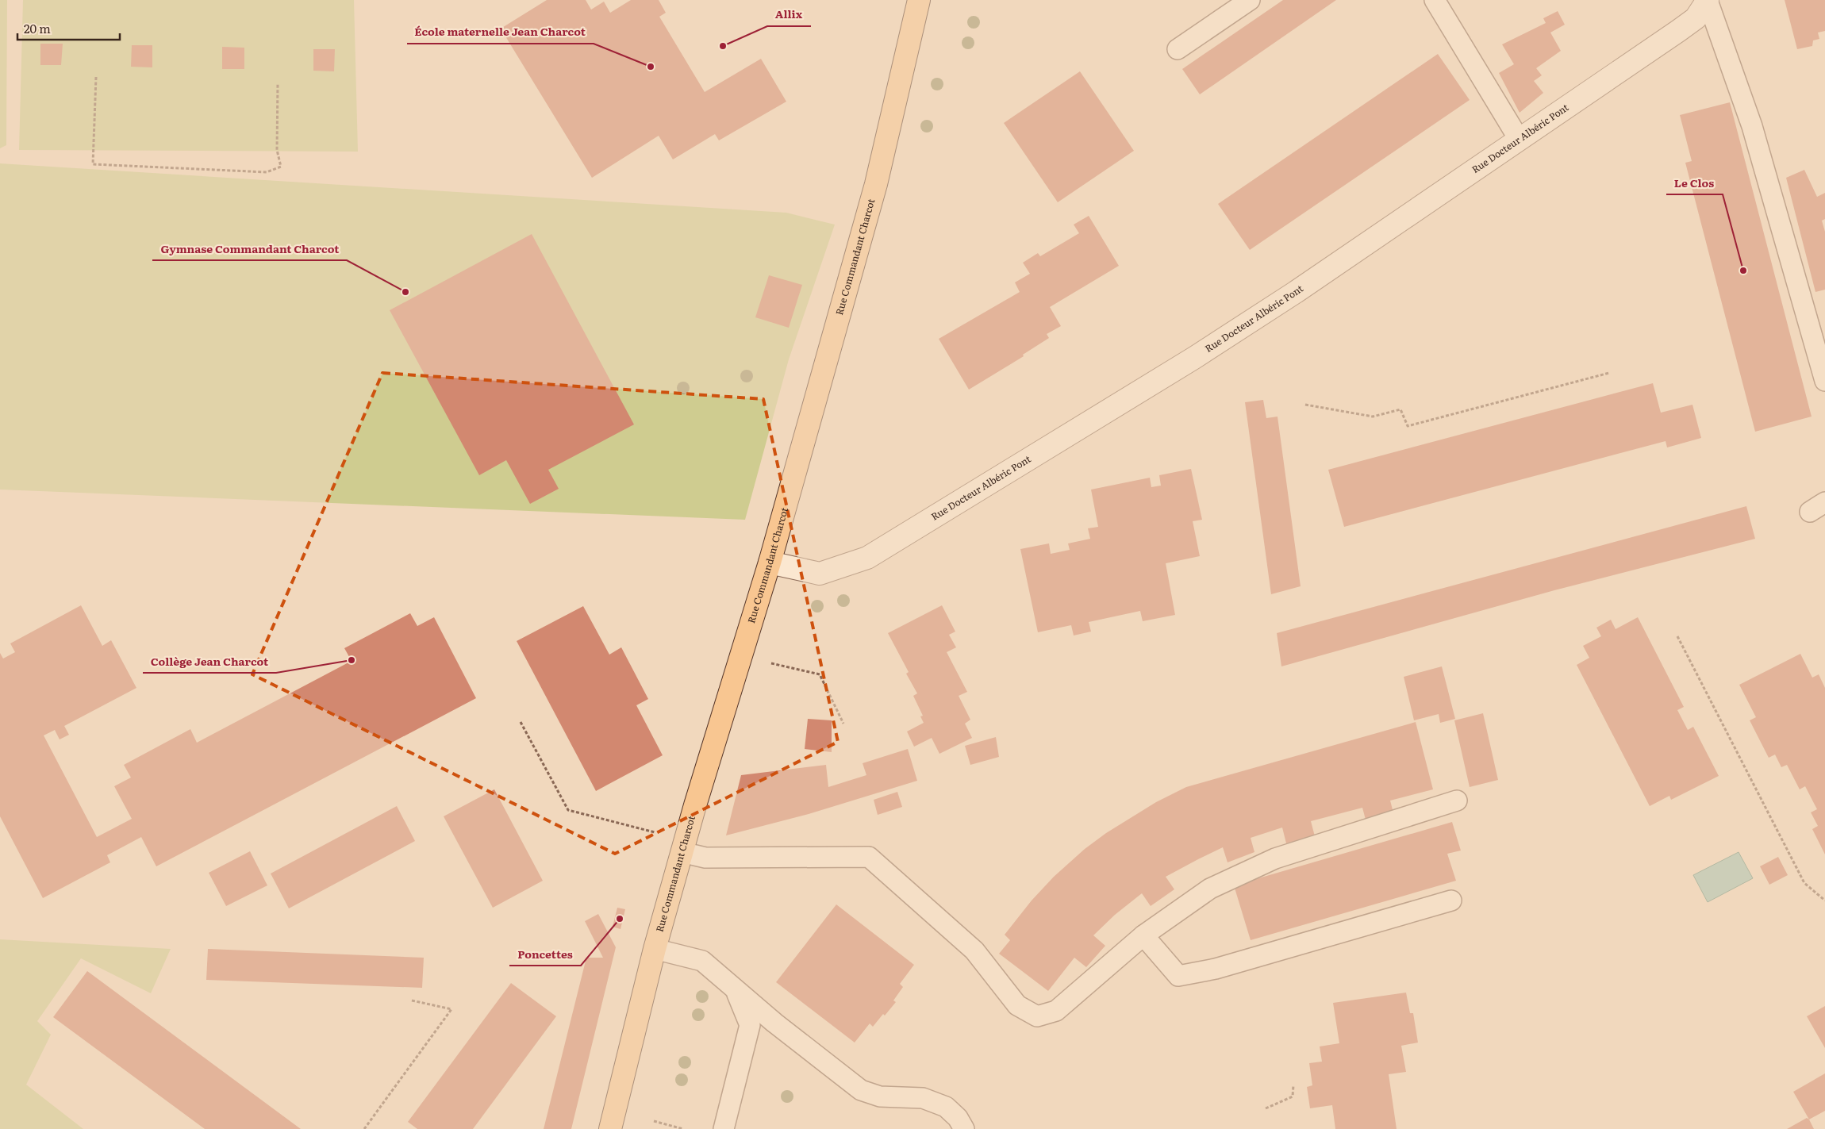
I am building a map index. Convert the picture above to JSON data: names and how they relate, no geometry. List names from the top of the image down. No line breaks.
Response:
{"streets":{"main road":["Rue Commandant Charcot"],"street":["Rue Docteur Albéric Pont"]},"crossings":[["Rue Docteur Albéric Pont","Rue Commandant Charcot"]],"places":["Allix","École maternelle Jean Charcot","Le Clos","Gymnase Commandant Charcot","Collège Jean Charcot","Poncettes"],"scale_bar":"20 m"}
